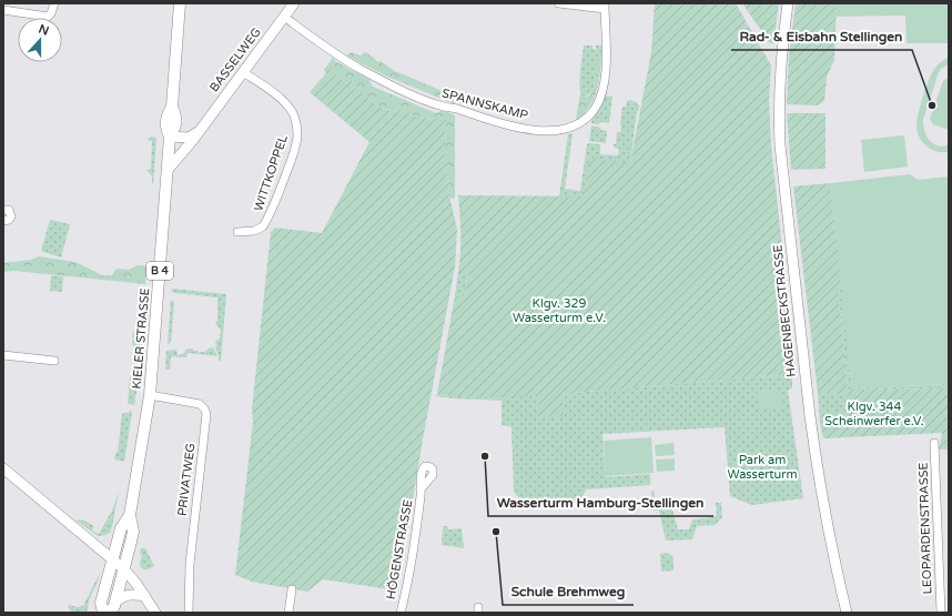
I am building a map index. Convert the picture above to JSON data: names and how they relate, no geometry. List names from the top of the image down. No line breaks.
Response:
{"streets":{"main road":["B 4","KIELER STRASSE"],"street":["BASSELWEG","SPANNSKAMP","WITTKOPPEL","HAGENBECKSTRASSE","PRIVATWEG","LEOPARDENSTRASSE","HÖGENSTRASSE"]},"crossings":[["BASSELWEG","SPANNSKAMP"],["BASSELWEG","WITTKOPPEL"],["BASSELWEG","KIELER STRASSE"],["KIELER STRASSE","PRIVATWEG"]],"parks":["Klgv. 329 Wasserturm e.V.","Klgv. 344 Scheinwerfer e.V.","Park am Wasserturm"],"places":["Rad- & Eisbahn Stellingen","Wasserturm Hamburg-Stellingen","Schule Brehmweg"],"north":"top"}
